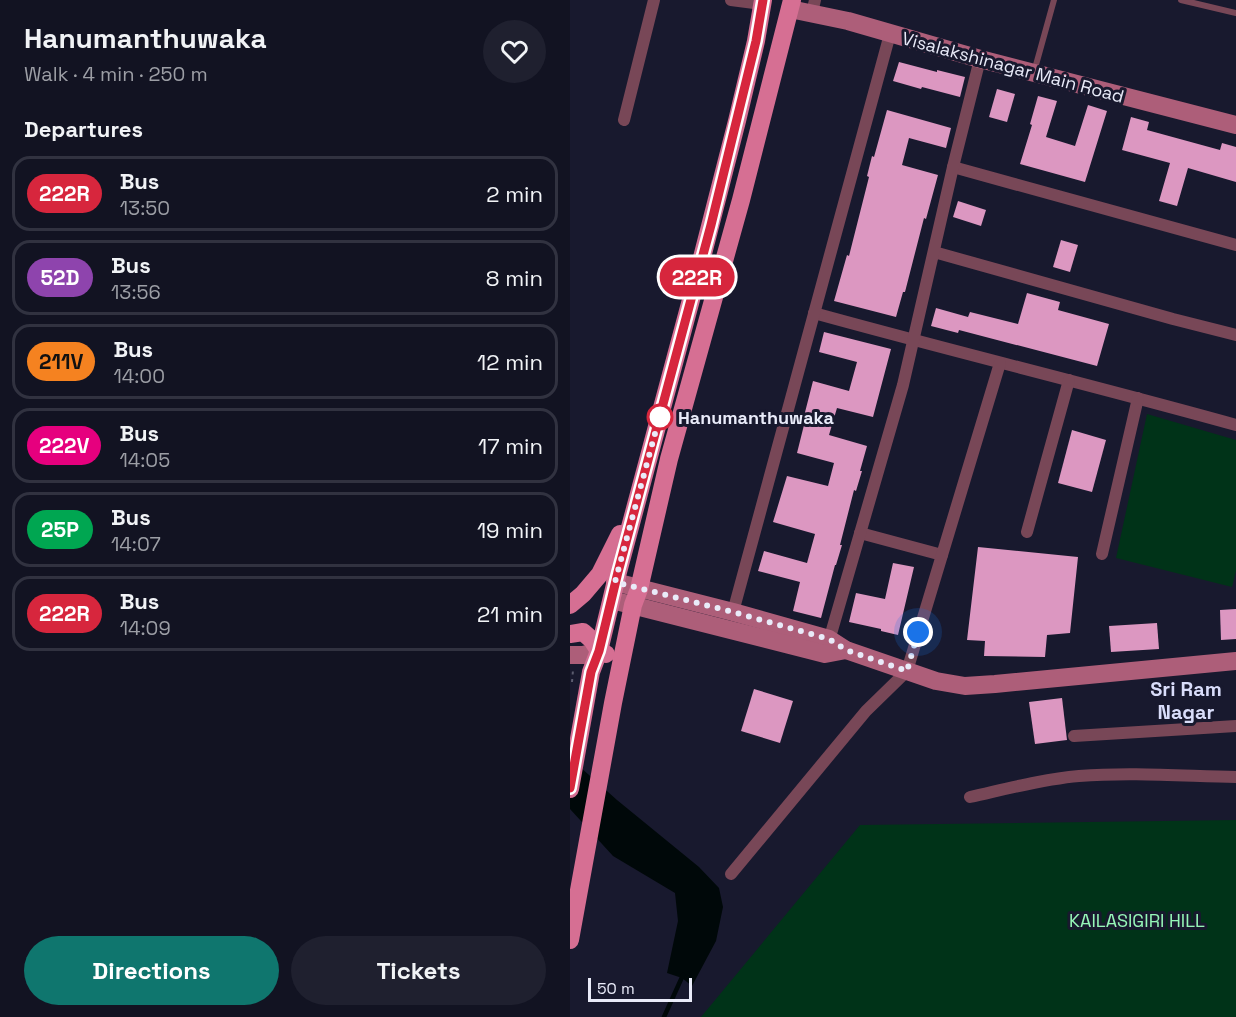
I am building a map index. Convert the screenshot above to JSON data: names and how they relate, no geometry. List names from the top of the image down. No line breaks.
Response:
{"streets":{"street":["Visalakshinagar Main Road"]},"districts":["Sri Ram Nagar"],"parks":["KAILASIGIRI HILL"],"places":["Hanumanthuwaka"],"lines":["bus line 222R"],"scale_bar":"50 m","page":{"heading":[["Hanumanthuwaka","Walk · 4 min · 250 m"],"Departures"],"on_map":"222R","list":[{"mark":"222R","name":"Bus","note":"13:50","value":"2 min"},{"mark":"52D","name":"Bus","note":"13:56","value":"8 min"},{"mark":"211V","name":"Bus","note":"14:00","value":"12 min"},{"mark":"222V","name":"Bus","note":"14:05","value":"17 min"},{"mark":"25P","name":"Bus","note":"14:07","value":"19 min"},{"mark":"222R","name":"Bus","note":"14:09","value":"21 min"}],"buttons":["Directions","Tickets"],"scale":"50 m"}}
